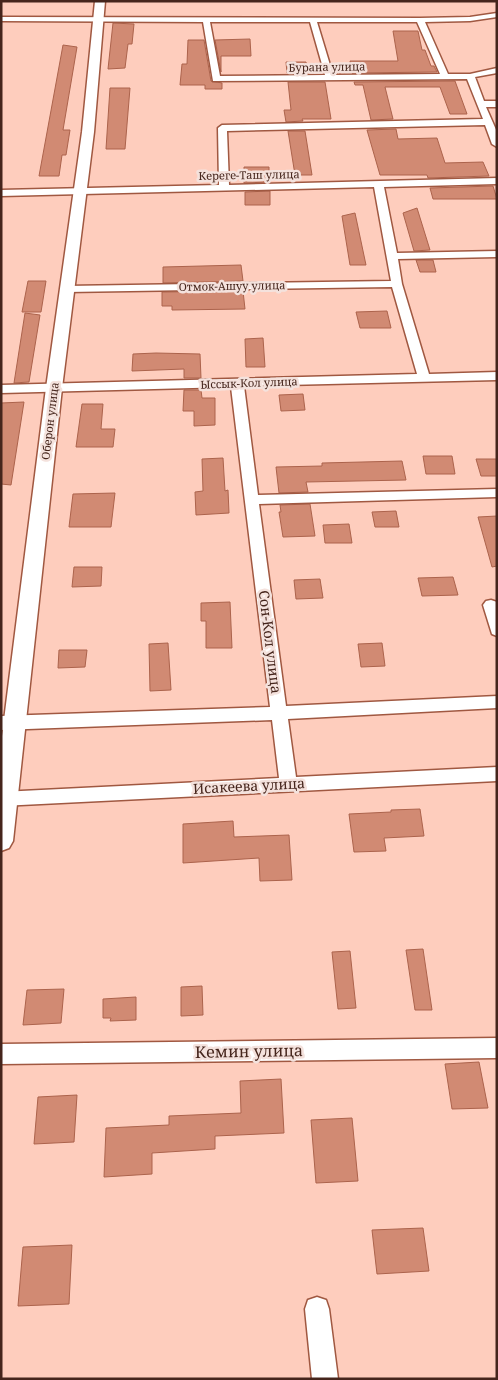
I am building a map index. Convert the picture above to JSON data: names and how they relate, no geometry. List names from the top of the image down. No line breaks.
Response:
{"streets":{"street":["Бурана улица","Кереге-Таш улица","Отмок-Ашуу улица","Ыссык-Кол улица","Оберон улица","Сон-Кол улица","Исакеева улица","Кемин улица"]},"crossings":[["Кереге-Таш улица","Оберон улица"],["Отмок-Ашуу улица","Оберон улица"],["Ыссык-Кол улица","Оберон улица"],["Ыссык-Кол улица","Сон-Кол улица"],["Оберон улица","Исакеева улица"],["Сон-Кол улица","Исакеева улица"]]}
